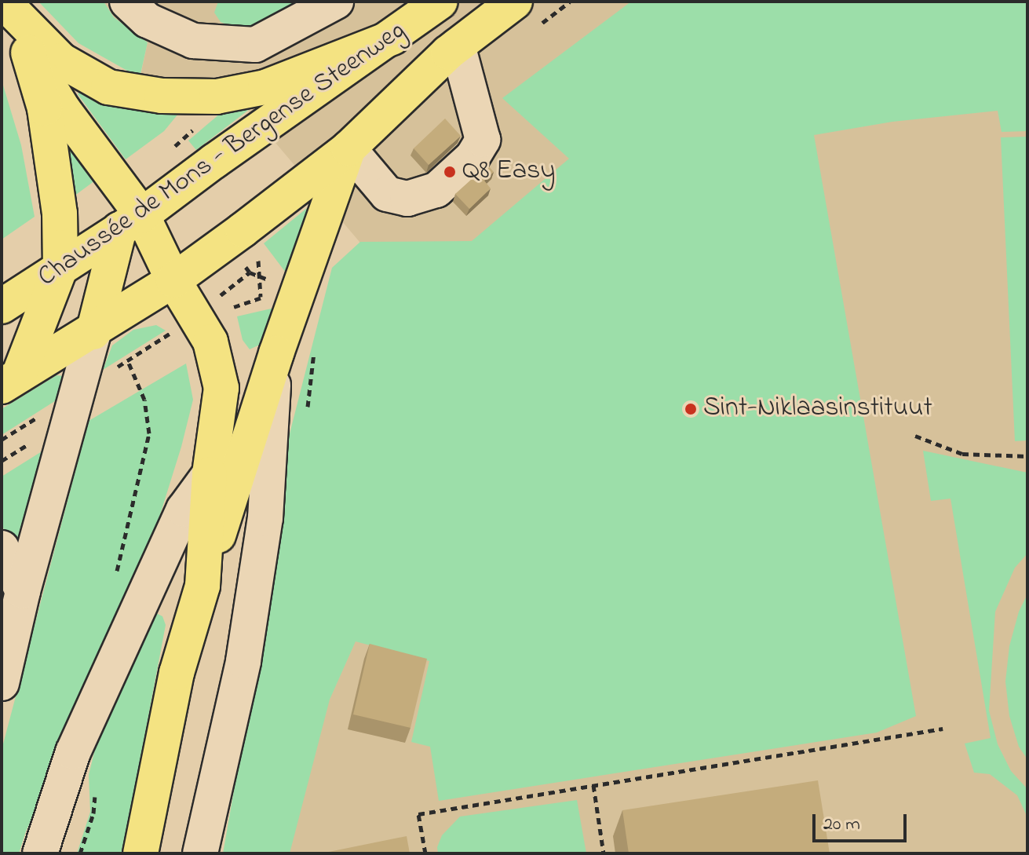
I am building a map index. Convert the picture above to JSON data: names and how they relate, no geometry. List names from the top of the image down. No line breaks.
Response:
{"streets":{"main road":["Chaussée de Mons - Bergense Steenweg"]},"places":["Q8 Easy","Sint-Niklaasinstituut"],"scale_bar":"20 m"}
